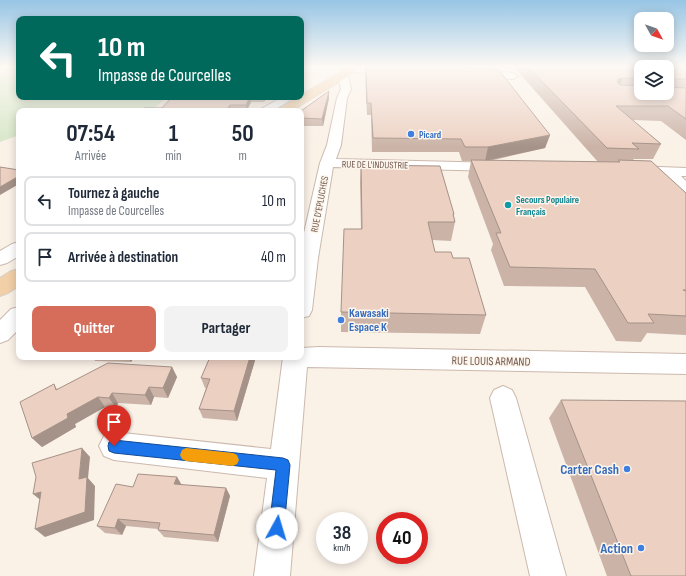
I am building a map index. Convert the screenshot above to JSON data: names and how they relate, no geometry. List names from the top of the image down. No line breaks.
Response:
{"streets":{"street":["RUE DE L'INDUSTRIE","RUE D'EPLUCHES","RUE LOUIS ARMAND"]},"crossings":[["RUE DE L'INDUSTRIE","RUE D'EPLUCHES"]],"places":["Picard","Secours Populaire Français","Kawasaki Espace K","Carter Cash","Action"],"north":"bottom right","page":{"turn":["10 m","Impasse de Courcelles"],"eta":["07:54","Arrivée","1","min","50","m"],"list":[{"name":"Tournez à gauche","note":"Impasse de Courcelles","value":"10 m"},{"name":"Arrivée à destination","value":"40 m"}],"buttons":["Quitter","Partager"],"speed":"38 km/h","limit":"40"}}
